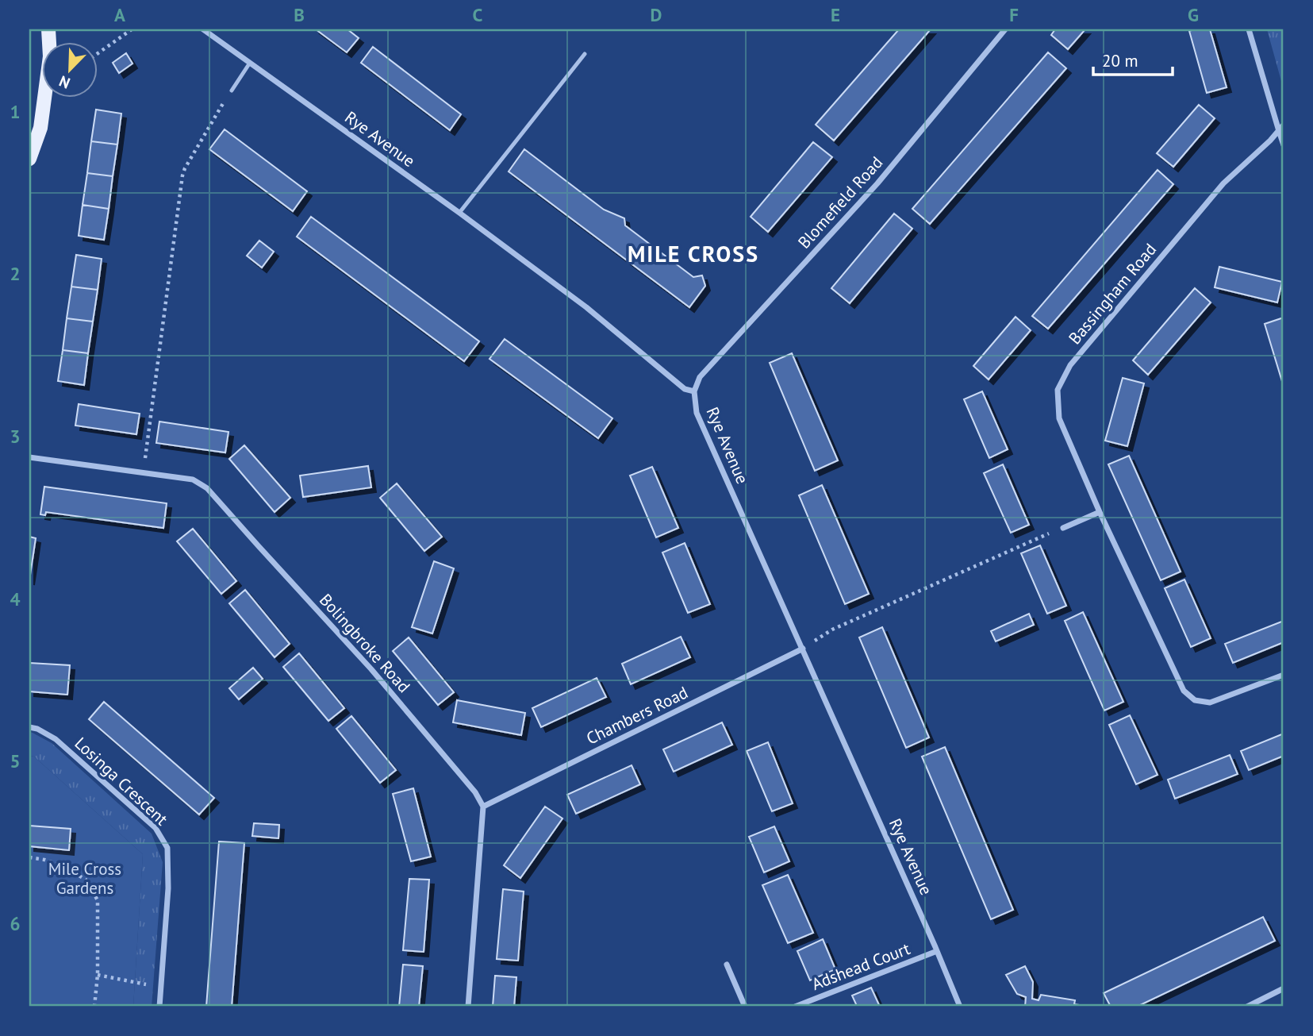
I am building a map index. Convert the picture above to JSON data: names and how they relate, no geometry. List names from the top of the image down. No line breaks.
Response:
{"streets":{"street":["Rye Avenue","Blomefield Road","Bassingham Road","Bolingbroke Road","Chambers Road","Losinga Crescent","Adshead Court"]},"crossings":[["Rye Avenue","Blomefield Road"],["Rye Avenue","Chambers Road"],["Rye Avenue","Adshead Court"],["Bolingbroke Road","Chambers Road"]],"districts":["MILE CROSS"],"parks":["Mile Cross Gardens"],"scale_bar":"20 m","north":"bottom left","grid":{"columns":["A","B","C","D","E","F","G"],"rows":["1","2","3","4","5","6"]}}
